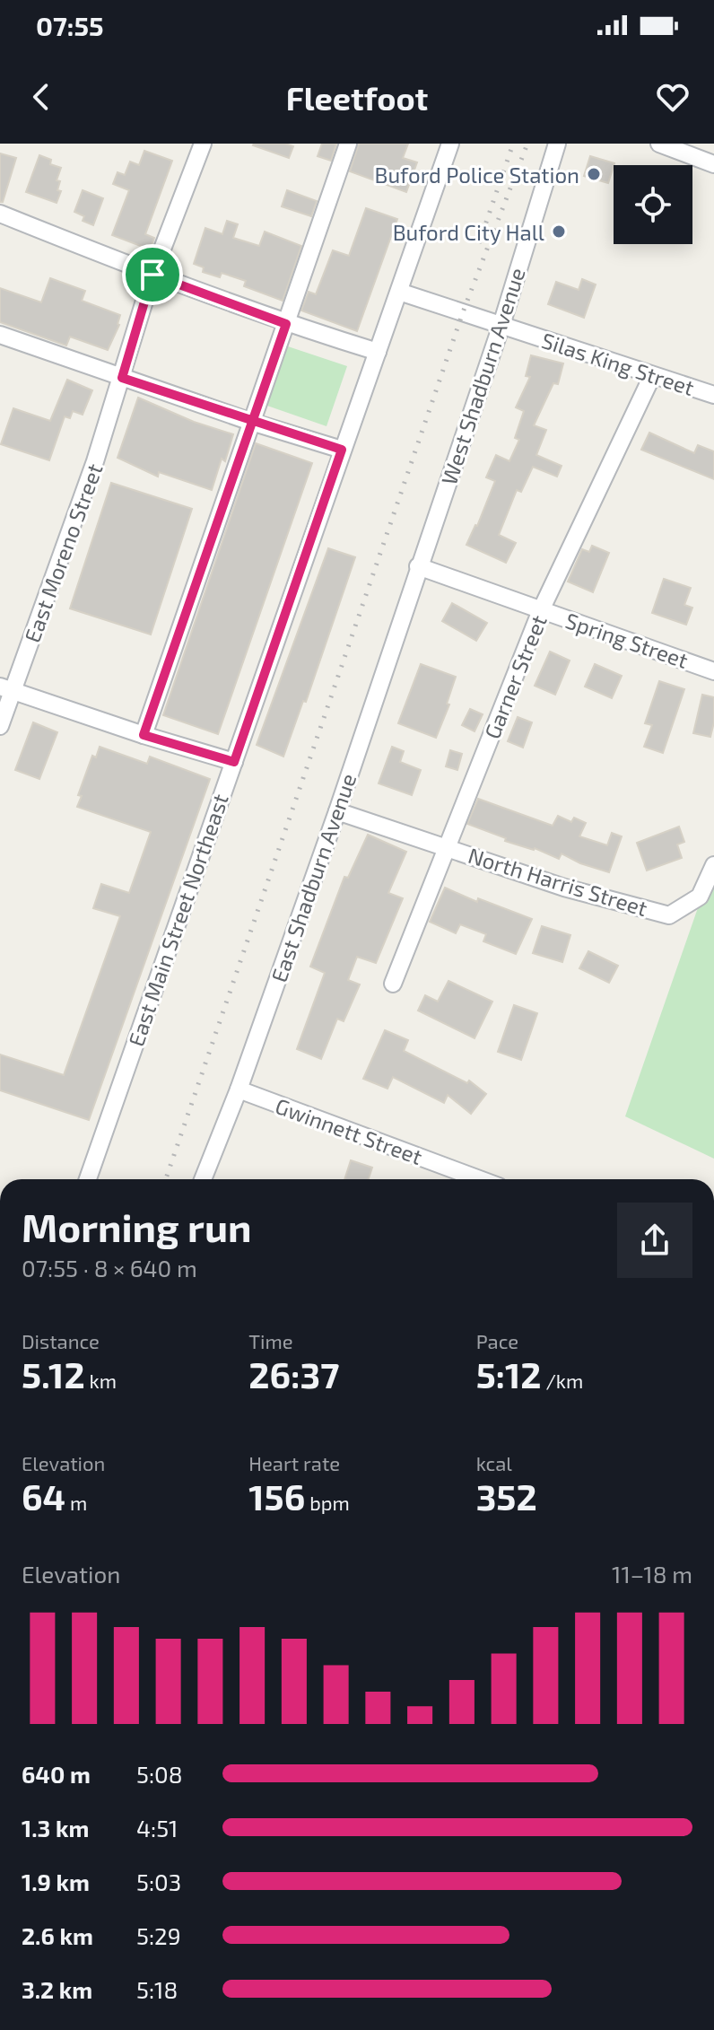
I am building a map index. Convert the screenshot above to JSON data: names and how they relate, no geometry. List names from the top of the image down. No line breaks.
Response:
{"streets":{"street":["Silas King Street","West Shadburn Avenue","East Moreno Street","Spring Street","Garner Street","East Shadburn Avenue","North Harris Street","East Main Street Northeast","Gwinnett Street"]},"crossings":[["Silas King Street","West Shadburn Avenue"],["Silas King Street","Garner Street"],["Silas King Street","East Main Street Northeast"],["West Shadburn Avenue","Spring Street"],["West Shadburn Avenue","East Shadburn Avenue"],["Spring Street","Garner Street"],["Spring Street","East Shadburn Avenue"],["Garner Street","North Harris Street"],["East Shadburn Avenue","North Harris Street"],["East Shadburn Avenue","Gwinnett Street"]],"places":["Buford Police Station","Buford City Hall"],"page":{"status":"07:55","header":"Fleetfoot","heading":["Morning run","07:55 · 8 × 640 m"],"stats":[["Distance","5.12 km"],["Time","26:37"],["Pace","5:12 /km"],["Elevation","64 m"],["Heart rate","156 bpm"],["kcal","352"]],"chart":["Elevation","11–18 m"],"list":[{"name":"640 m","note":"5:08"},{"name":"1.3 km","note":"4:51"},{"name":"1.9 km","note":"5:03"},{"name":"2.6 km","note":"5:29"},{"name":"3.2 km","note":"5:18"}]}}
